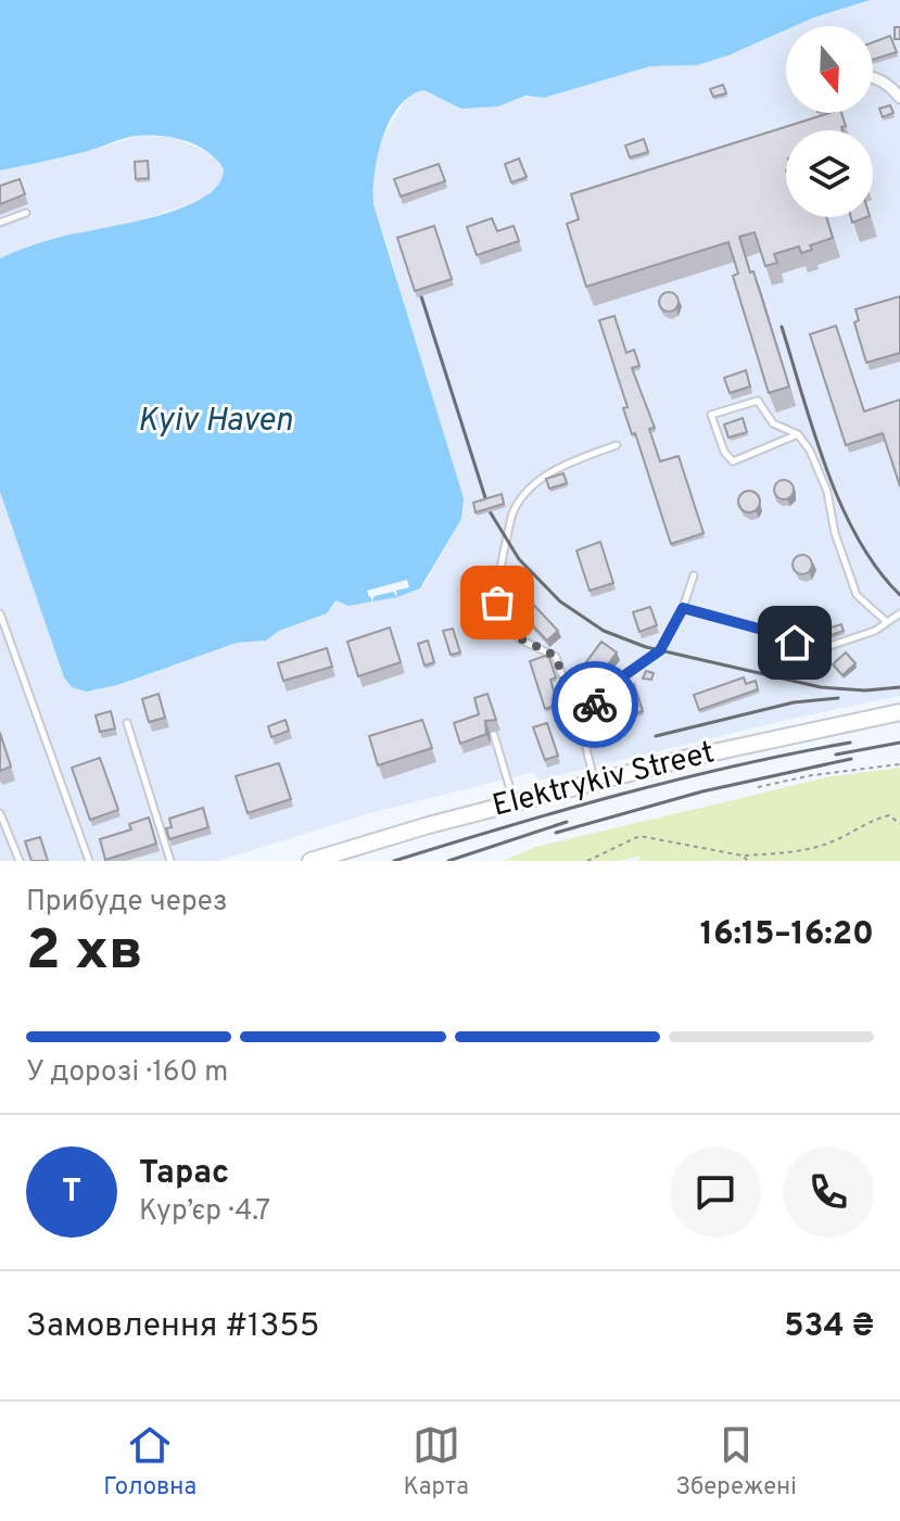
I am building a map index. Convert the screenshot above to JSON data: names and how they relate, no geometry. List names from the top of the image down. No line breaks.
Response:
{"streets":{"street":["Elektrykiv Street"]},"water":["Kyiv Haven"],"north":"bottom","page":{"heading":["2 хв","Прибуде через","16:15–16:20"],"panel":["Тарас","Кур’єр · 4.7","Замовлення #1355","534 ₴"],"bar":"У дорозі · 160 m","round":"Т","tabs":["Головна","Карта","Збережені"]}}
